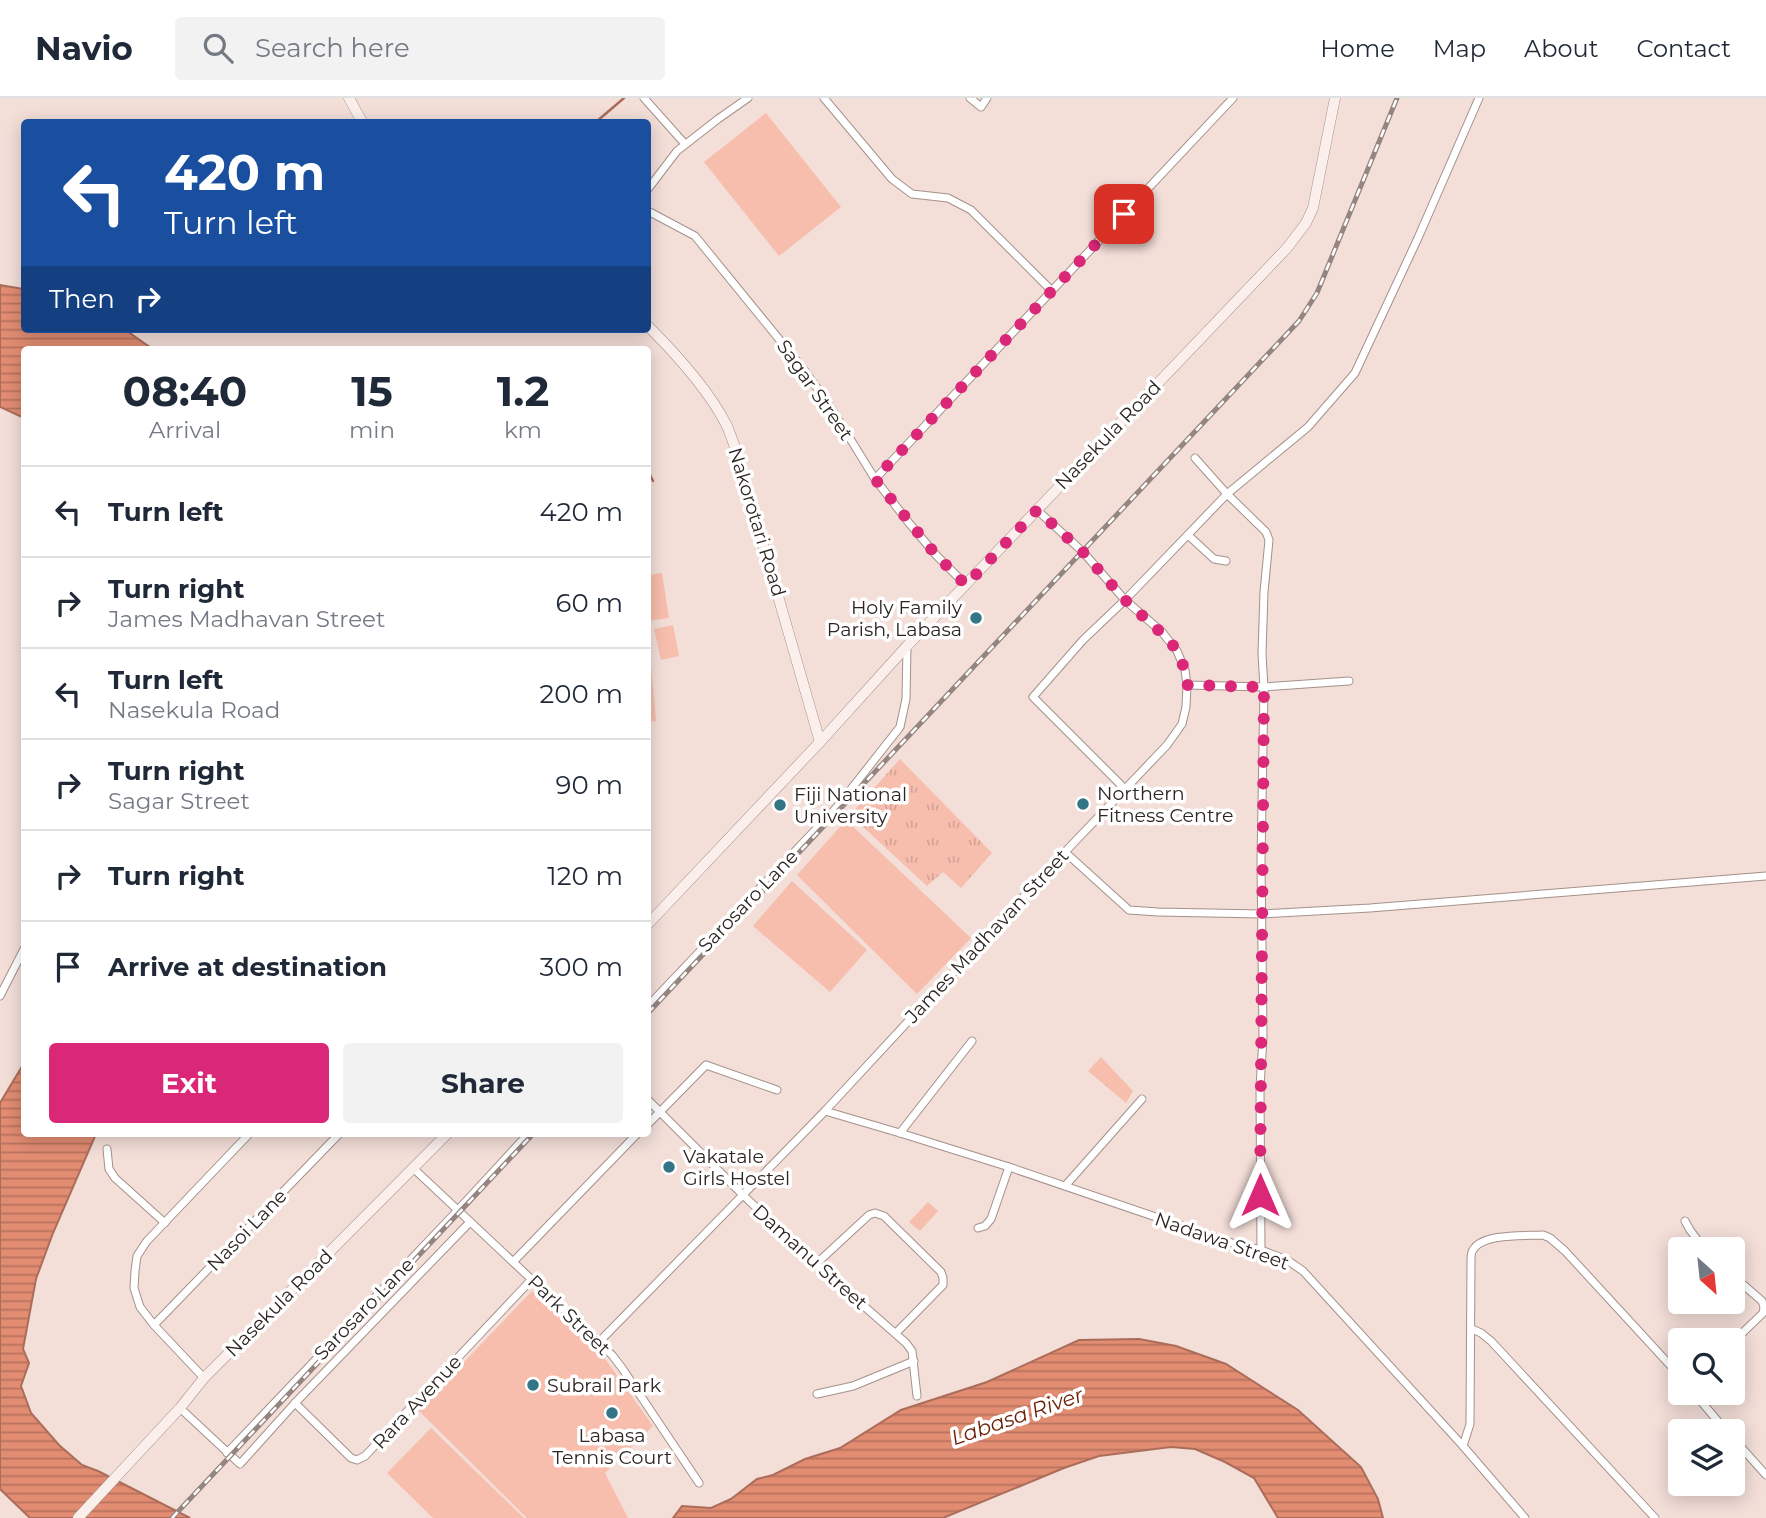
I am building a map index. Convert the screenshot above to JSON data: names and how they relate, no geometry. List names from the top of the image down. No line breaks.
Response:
{"streets":{"main road":["Nasekula Road","Nakorotari Road"],"street":["Sagar Street","Sarosaro Lane","James Madhavan Street","Nasoi Lane","Nadawa Street","Damanu Street","Park Street","Rara Avenue"]},"crossings":[["Sagar Street","Nasekula Road"],["Nasekula Road","Nakorotari Road"],["Nasekula Road","Sarosaro Lane"],["Nasekula Road","James Madhavan Street"],["Nasekula Road","Park Street"],["Sarosaro Lane","Park Street"],["James Madhavan Street","Nadawa Street"],["James Madhavan Street","Damanu Street"],["James Madhavan Street","Park Street"],["Park Street","Rara Avenue"]],"water":["Labasa River"],"places":["Holy Family Parish, Labasa","Northern Fitness Centre","Fiji National University","Vakatale Girls Hostel","Subrail Park","Labasa Tennis Court"],"north":"bottom right","page":{"header":"Navio","search":"Search here","nav":["Home","Map","About","Contact"],"turn":["420 m","Turn left"],"then":"Then","eta":["08:40","Arrival","15","min","1.2","km"],"list":[{"name":"Turn left","value":"420 m"},{"name":"Turn right","note":"James Madhavan Street","value":"60 m"},{"name":"Turn left","note":"Nasekula Road","value":"200 m"},{"name":"Turn right","note":"Sagar Street","value":"90 m"},{"name":"Turn right","value":"120 m"},{"name":"Arrive at destination","value":"300 m"}],"buttons":["Exit","Share"]}}
